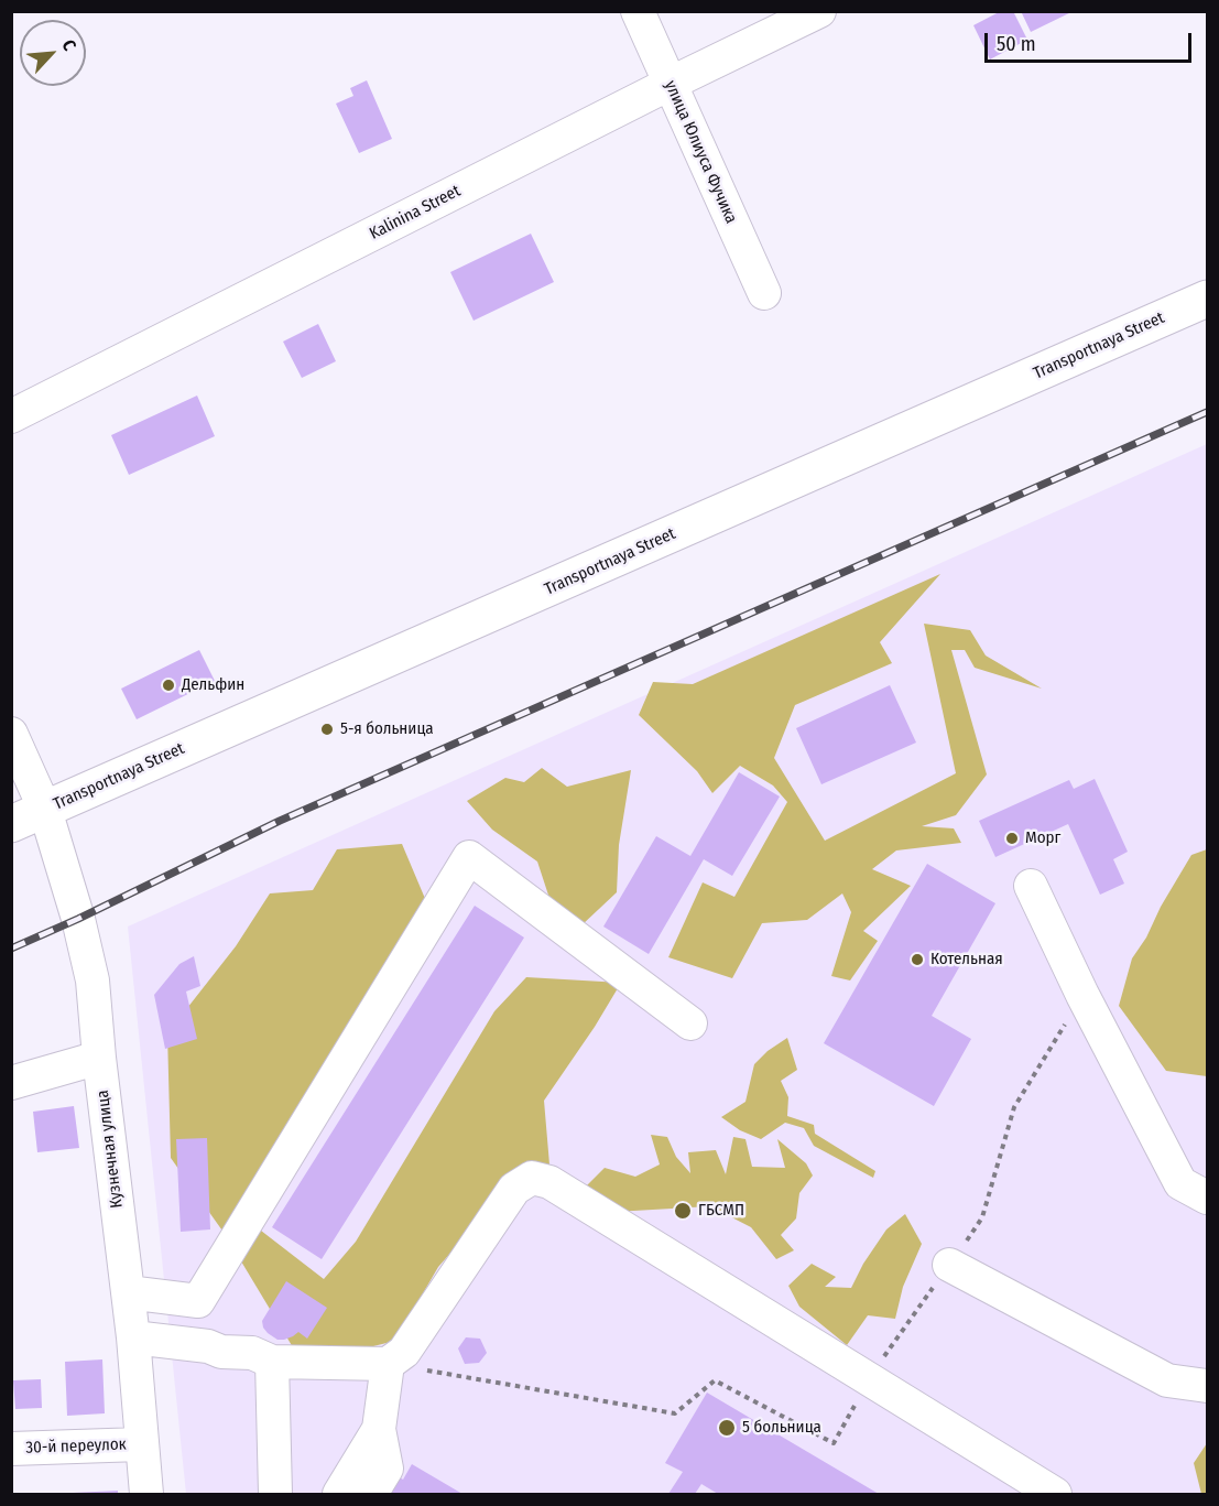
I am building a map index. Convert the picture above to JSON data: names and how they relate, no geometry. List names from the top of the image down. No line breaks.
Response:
{"streets":{"main road":["Transportnaya Street"],"street":["улица Юлиуса Фучика","Kalinina Street","Кузнечная улица","30-й переулок"]},"crossings":[["улица Юлиуса Фучика","Kalinina Street"],["Transportnaya Street","Кузнечная улица"],["Кузнечная улица","30-й переулок"]],"places":["Дельфин","5-я больница","Морг","Котельная","ГБСМП","5 больница"],"scale_bar":"50 m","north":"top right"}
